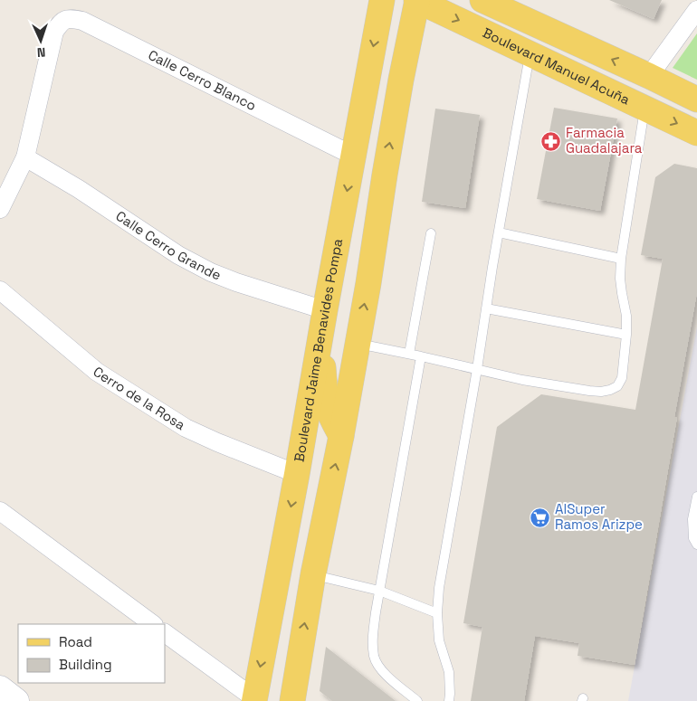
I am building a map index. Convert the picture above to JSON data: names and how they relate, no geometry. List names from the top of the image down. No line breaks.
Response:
{"streets":{"main road":["Boulevard Manuel Acuña","Boulevard Jaime Benavides Pompa"],"street":["Calle Cerro Blanco","Calle Cerro Grande","Cerro de la Rosa"]},"crossings":[["Calle Cerro Blanco","Calle Cerro Grande"],["Calle Cerro Blanco","Boulevard Jaime Benavides Pompa"],["Calle Cerro Grande","Boulevard Jaime Benavides Pompa"],["Boulevard Jaime Benavides Pompa","Cerro de la Rosa"]],"places":{"pharmacy":["Farmacia Guadalajara"],"supermarket":["AlSuper Ramos Arizpe"]},"legend":["Road","Building"],"north":"bottom"}
